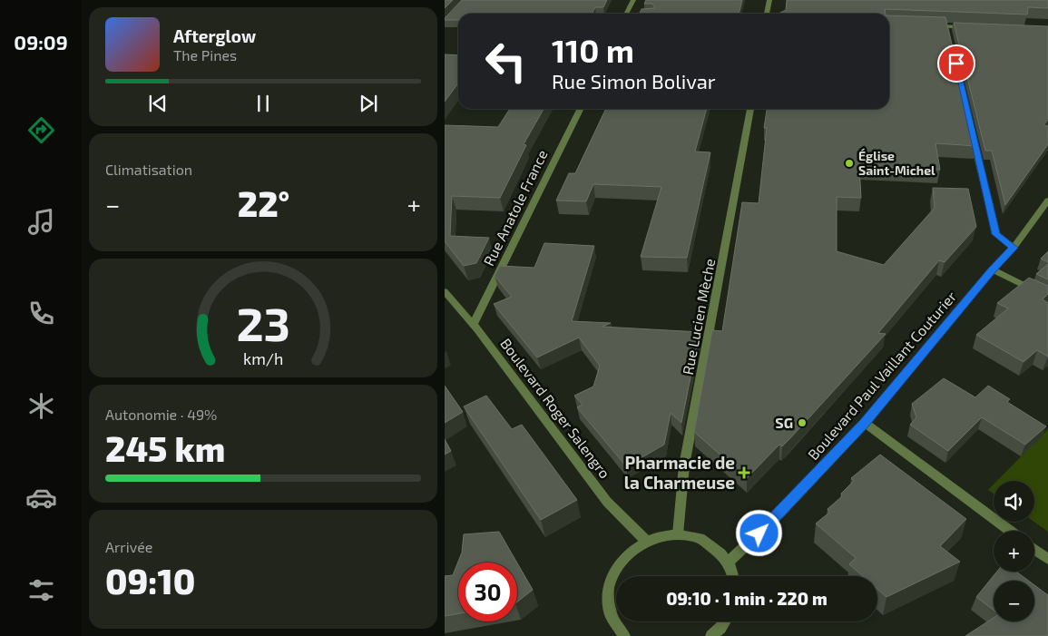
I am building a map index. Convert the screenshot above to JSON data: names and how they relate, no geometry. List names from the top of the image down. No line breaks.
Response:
{"streets":{"street":["Rue Anatole France","Rue Lucien Mèche","Boulevard Paul Vaillant Couturier","Boulevard Roger Salengro"]},"crossings":[["Rue Anatole France","Boulevard Roger Salengro"]],"places":{"other":["Église Saint-Michel","SG"],"health":["Pharmacie de la Charmeuse"]},"page":{"tabs":"09:09","turn":["110 m","Rue Simon Bolivar"],"song":["Afterglow","The Pines"],"tile":["Climatisation",["Autonomie · 49%","245 km"],["Arrivée","09:10"]],"heat":["−","22°","+"],"map_buttons":["+","−"],"limit":"30","trip":"09:10 · 1 min · 220 m","gauge":["23","km/h"]}}
